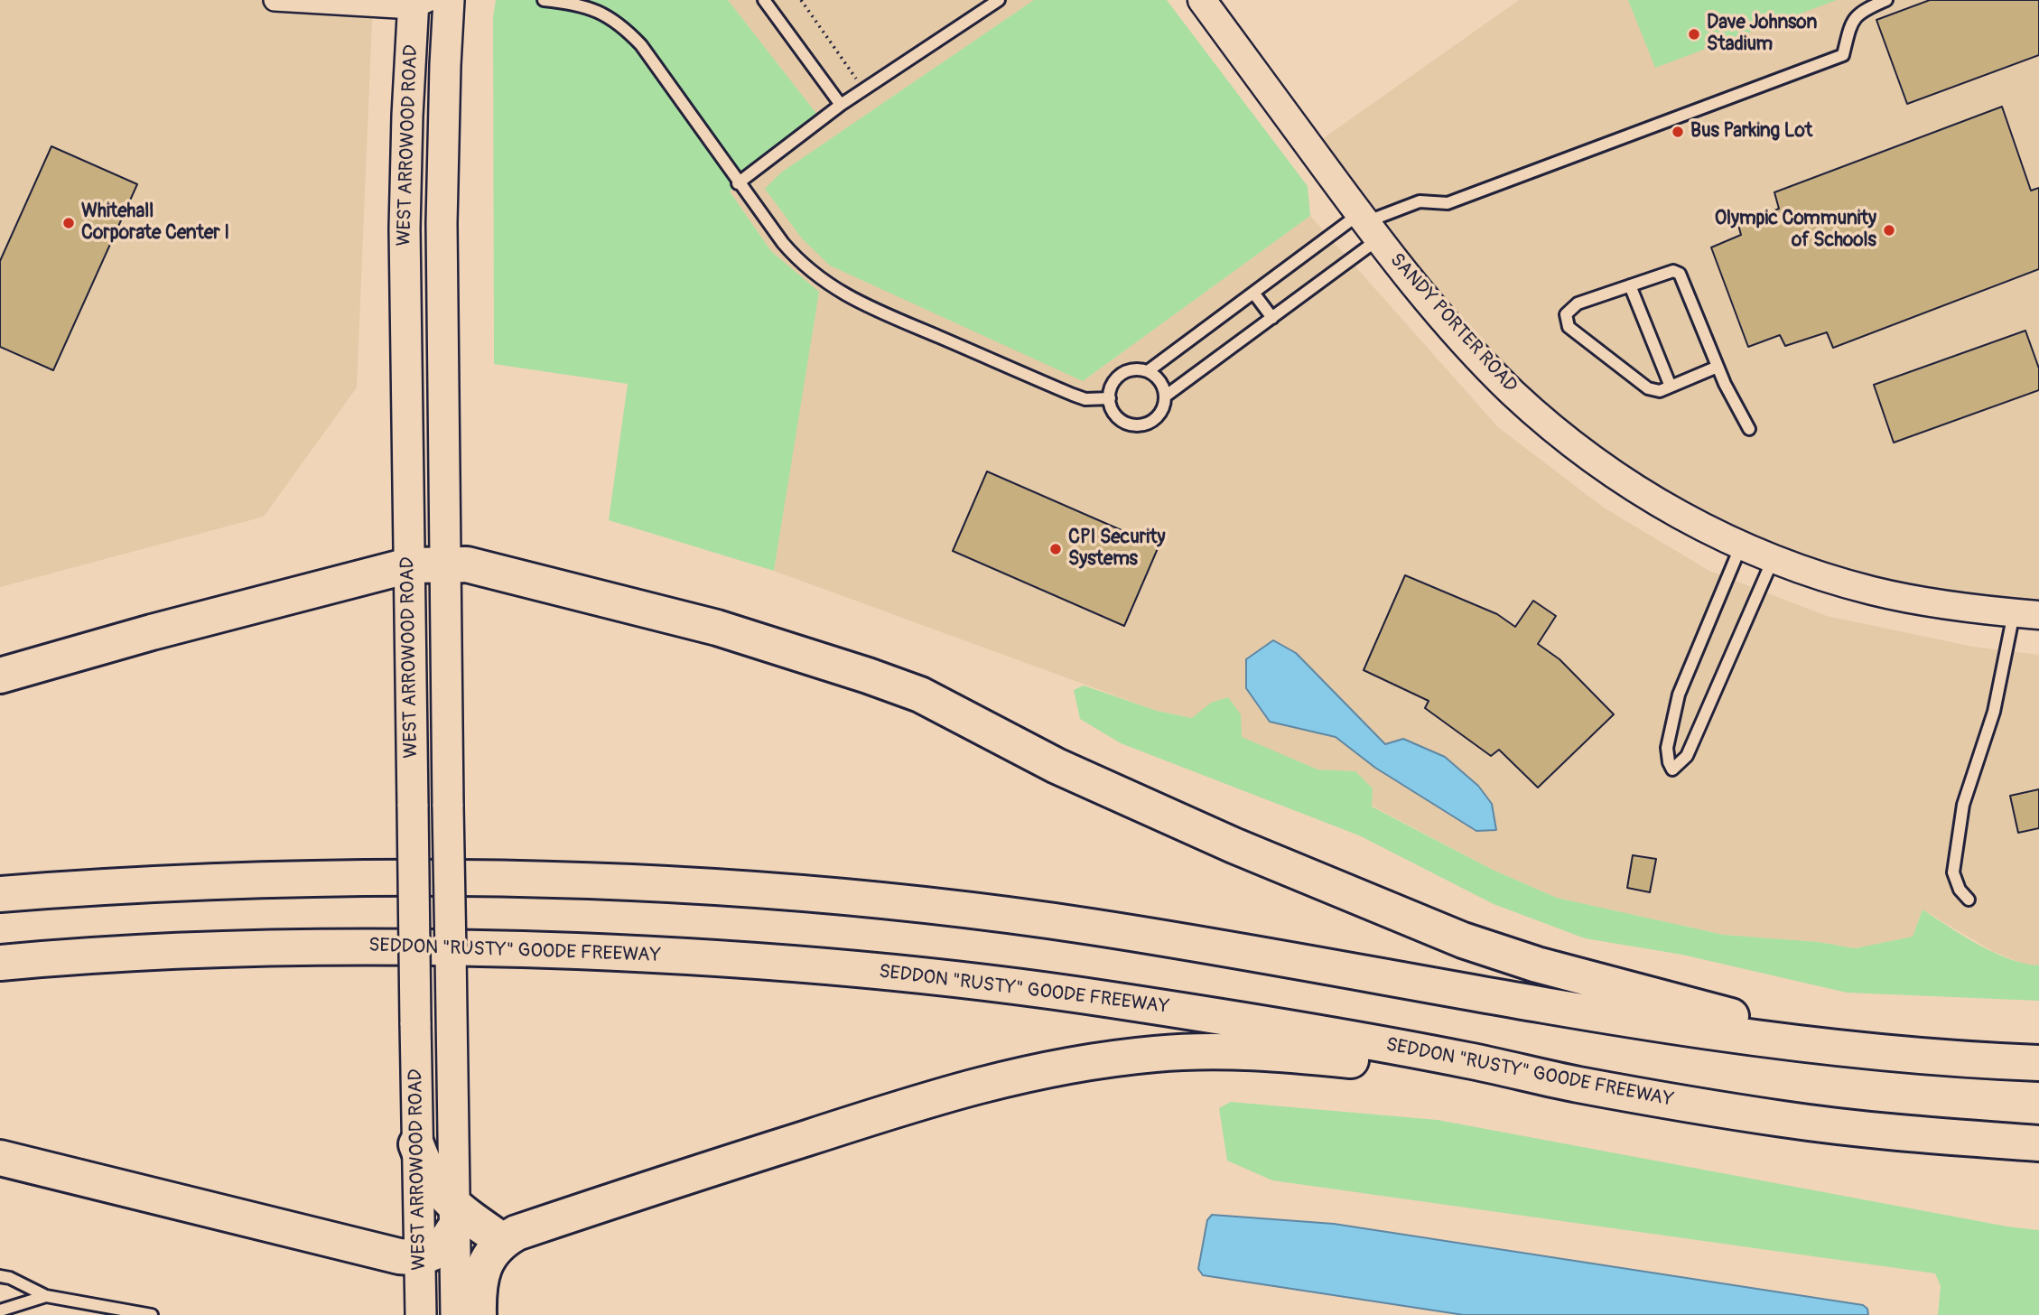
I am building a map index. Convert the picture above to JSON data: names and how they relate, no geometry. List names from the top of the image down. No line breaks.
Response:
{"streets":{"highway":["SEDDON \"RUSTY\" GOODE FREEWAY"],"main road":["WEST ARROWOOD ROAD"],"street":["SANDY PORTER ROAD"]},"places":["Dave Johnson Stadium","Bus Parking Lot","Whitehall Corporate Center I","Olympic Community of Schools","CPI Security Systems"]}
